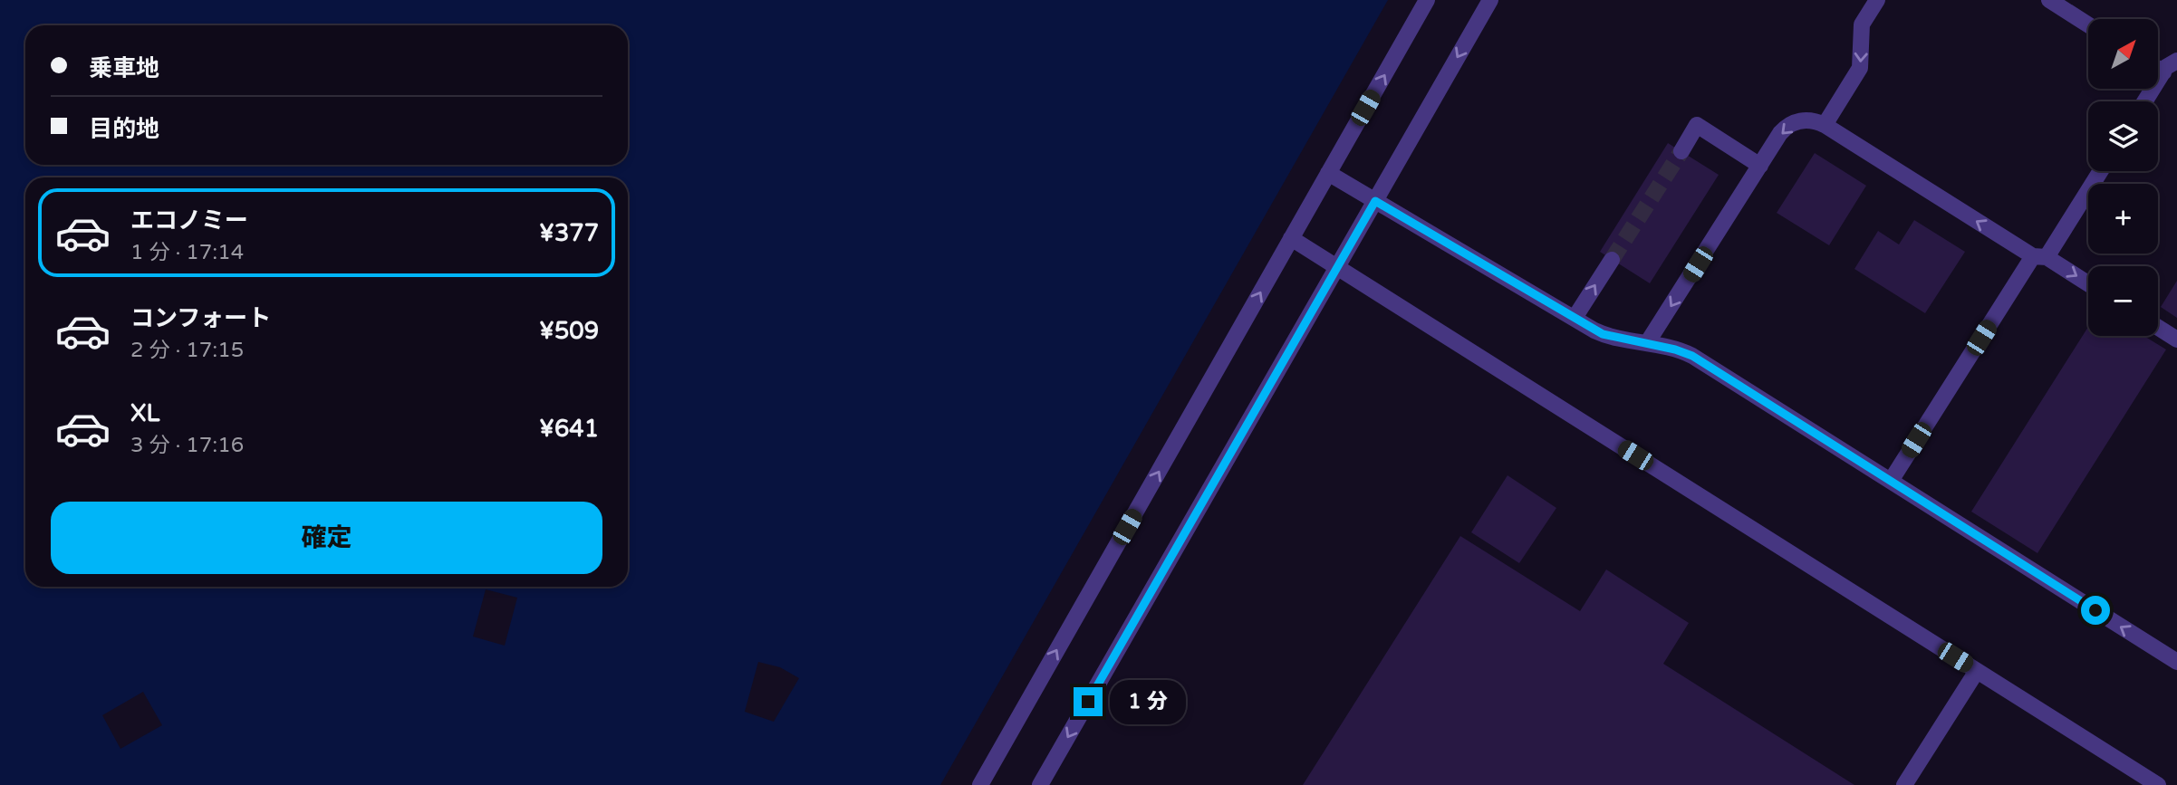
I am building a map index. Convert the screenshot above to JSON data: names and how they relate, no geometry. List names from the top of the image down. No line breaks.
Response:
{"north":"top right","page":{"map_buttons":["+","−"],"banner":["乗車地","目的地"],"list":[{"name":"エコノミー","note":"1 分 · 17:14","value":"¥377"},{"name":"コンフォート","note":"2 分 · 17:15","value":"¥509"},{"name":"XL","note":"3 分 · 17:16","value":"¥641"}],"buttons":"確定","bubble":"1 分"}}
